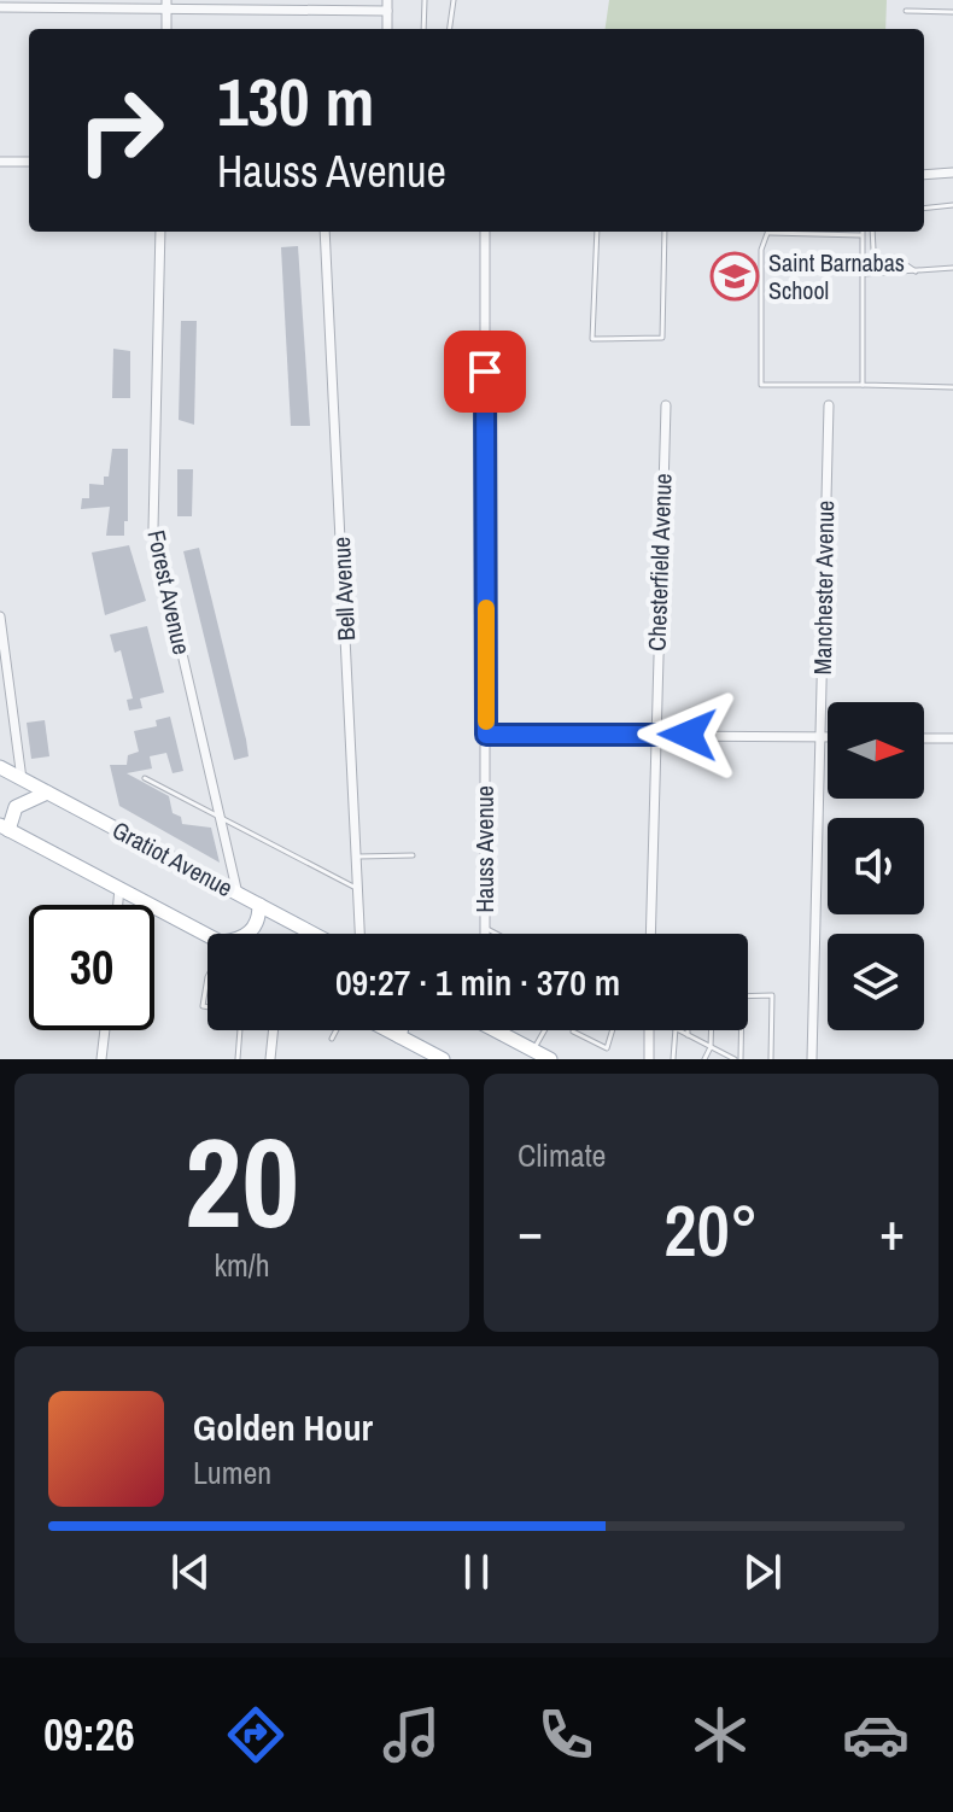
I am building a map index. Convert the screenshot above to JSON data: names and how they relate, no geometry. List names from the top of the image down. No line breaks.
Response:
{"streets":{"main road":["Gratiot Avenue"],"street":["Chesterfield Avenue","Manchester Avenue","Bell Avenue","Forest Avenue","Hauss Avenue"]},"crossings":[["Forest Avenue","Gratiot Avenue"]],"places":{"school or university":["Saint Barnabas School"]},"north":"right","page":{"turn":["130 m","Hauss Avenue"],"limit":"30","trip":"09:27 · 1 min · 370 m","tile":[["20","km/h"],"Climate"],"heat":["−","20°","+"],"song":["Golden Hour","Lumen"],"tabs":"09:26"}}
